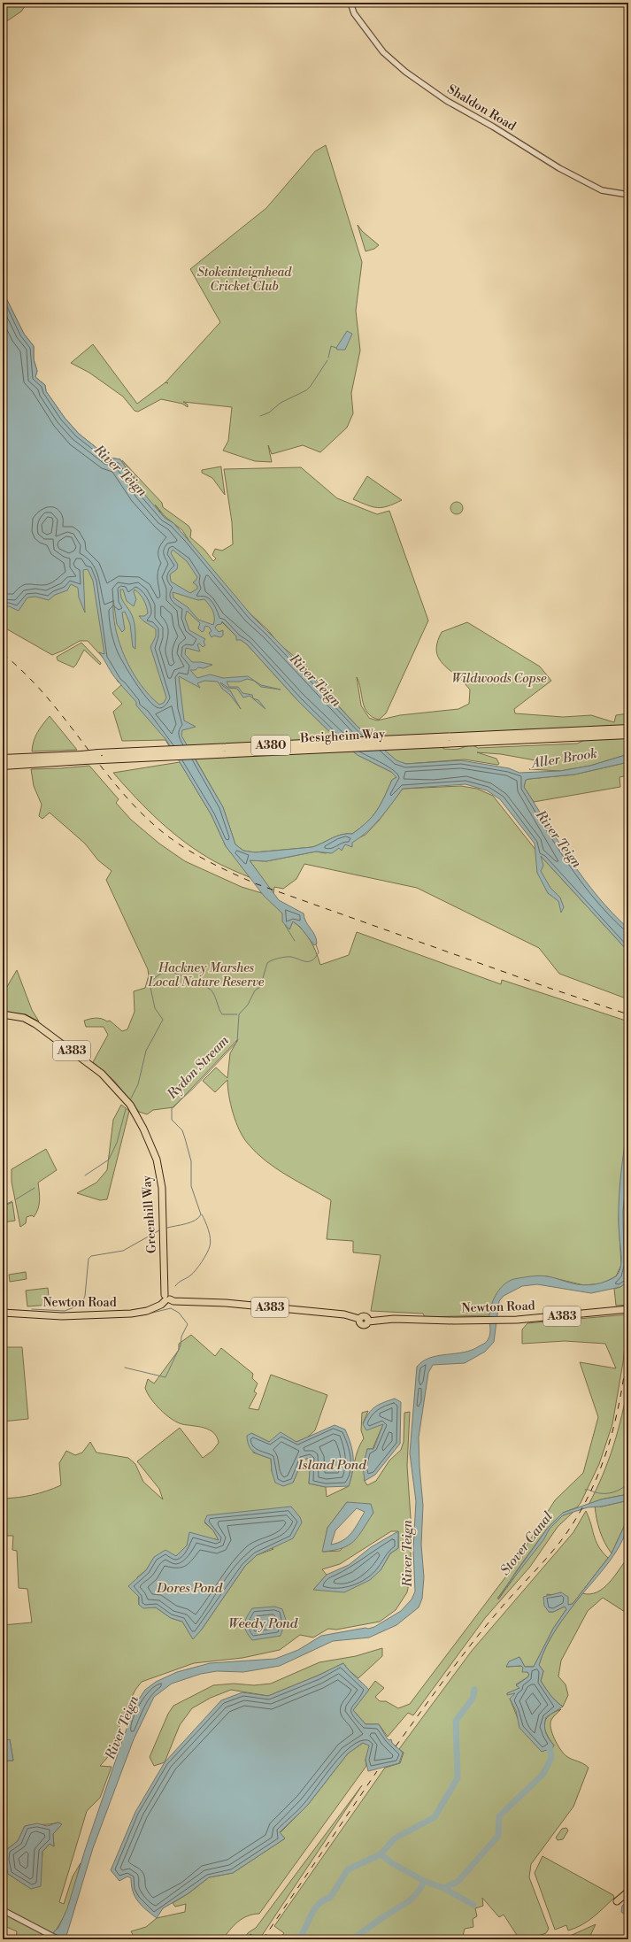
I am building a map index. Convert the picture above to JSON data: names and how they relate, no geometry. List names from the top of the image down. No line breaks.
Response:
{"streets":{"highway":["Besigheim Way","A380"],"main road":["A383","Greenhill Way","Newton Road"],"street":["Shaldon Road"]},"crossings":[["Besigheim Way","A380"],["Greenhill Way","Newton Road"]],"water":["River Teign","Aller Brook","Rydon Stream","Island Pond","Stover Canal","Dores Pond","Weedy Pond"],"parks":["Stokeinteignhead Cricket Club","Wildwoods Copse","Hackney Marshes Local Nature Reserve"]}
